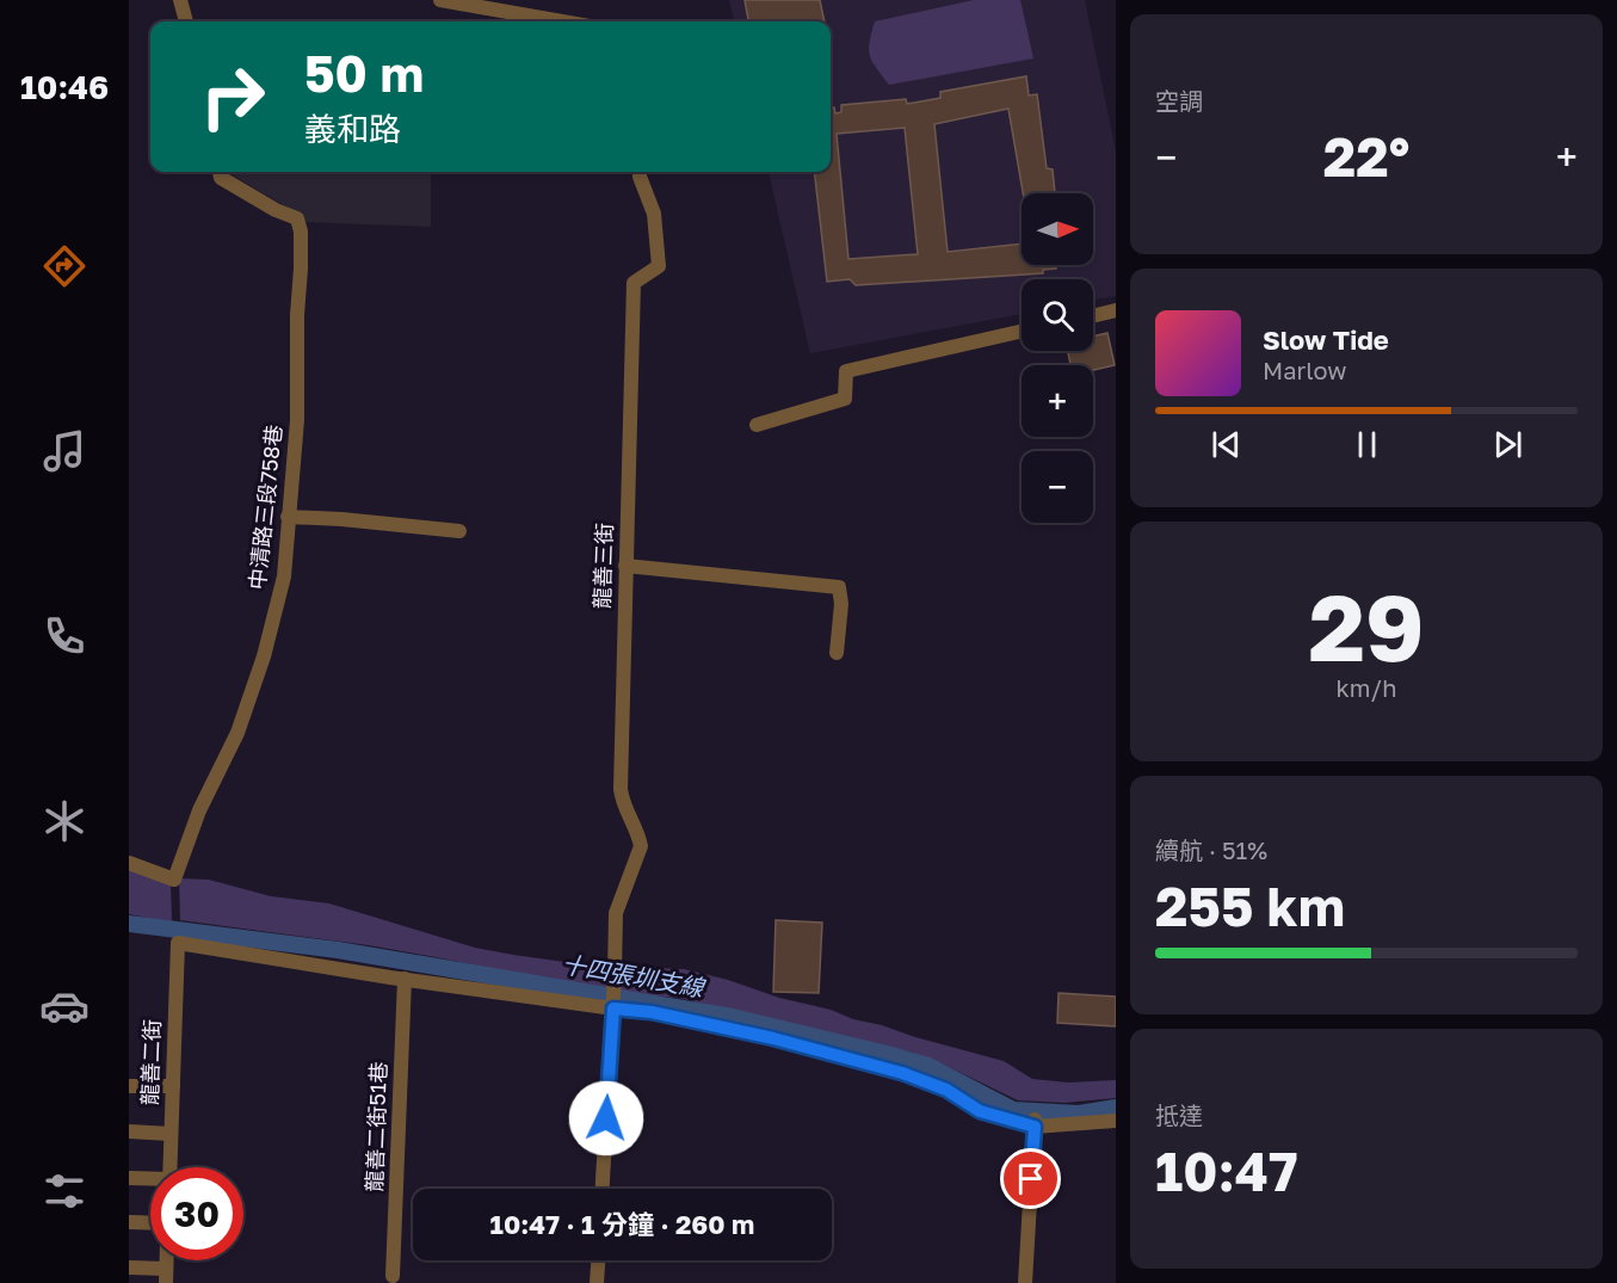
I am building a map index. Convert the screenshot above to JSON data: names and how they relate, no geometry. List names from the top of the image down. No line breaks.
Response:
{"streets":{"street":["中清路三段758巷","龍善三街","龍善二街","龍善二街51巷"]},"crossings":[["龍善二街","龍善二街51巷"]],"water":["十四張圳支線"],"north":"right","page":{"tabs":"10:46","tile":["空調",["29","km/h"],["續航 · 51%","255 km"],["抵達","10:47"]],"turn":["50 m","義和路"],"heat":["−","22°","+"],"map_buttons":["+","−"],"song":["Slow Tide","Marlow"],"limit":"30","trip":"10:47 · 1 分鐘 · 260 m"}}
